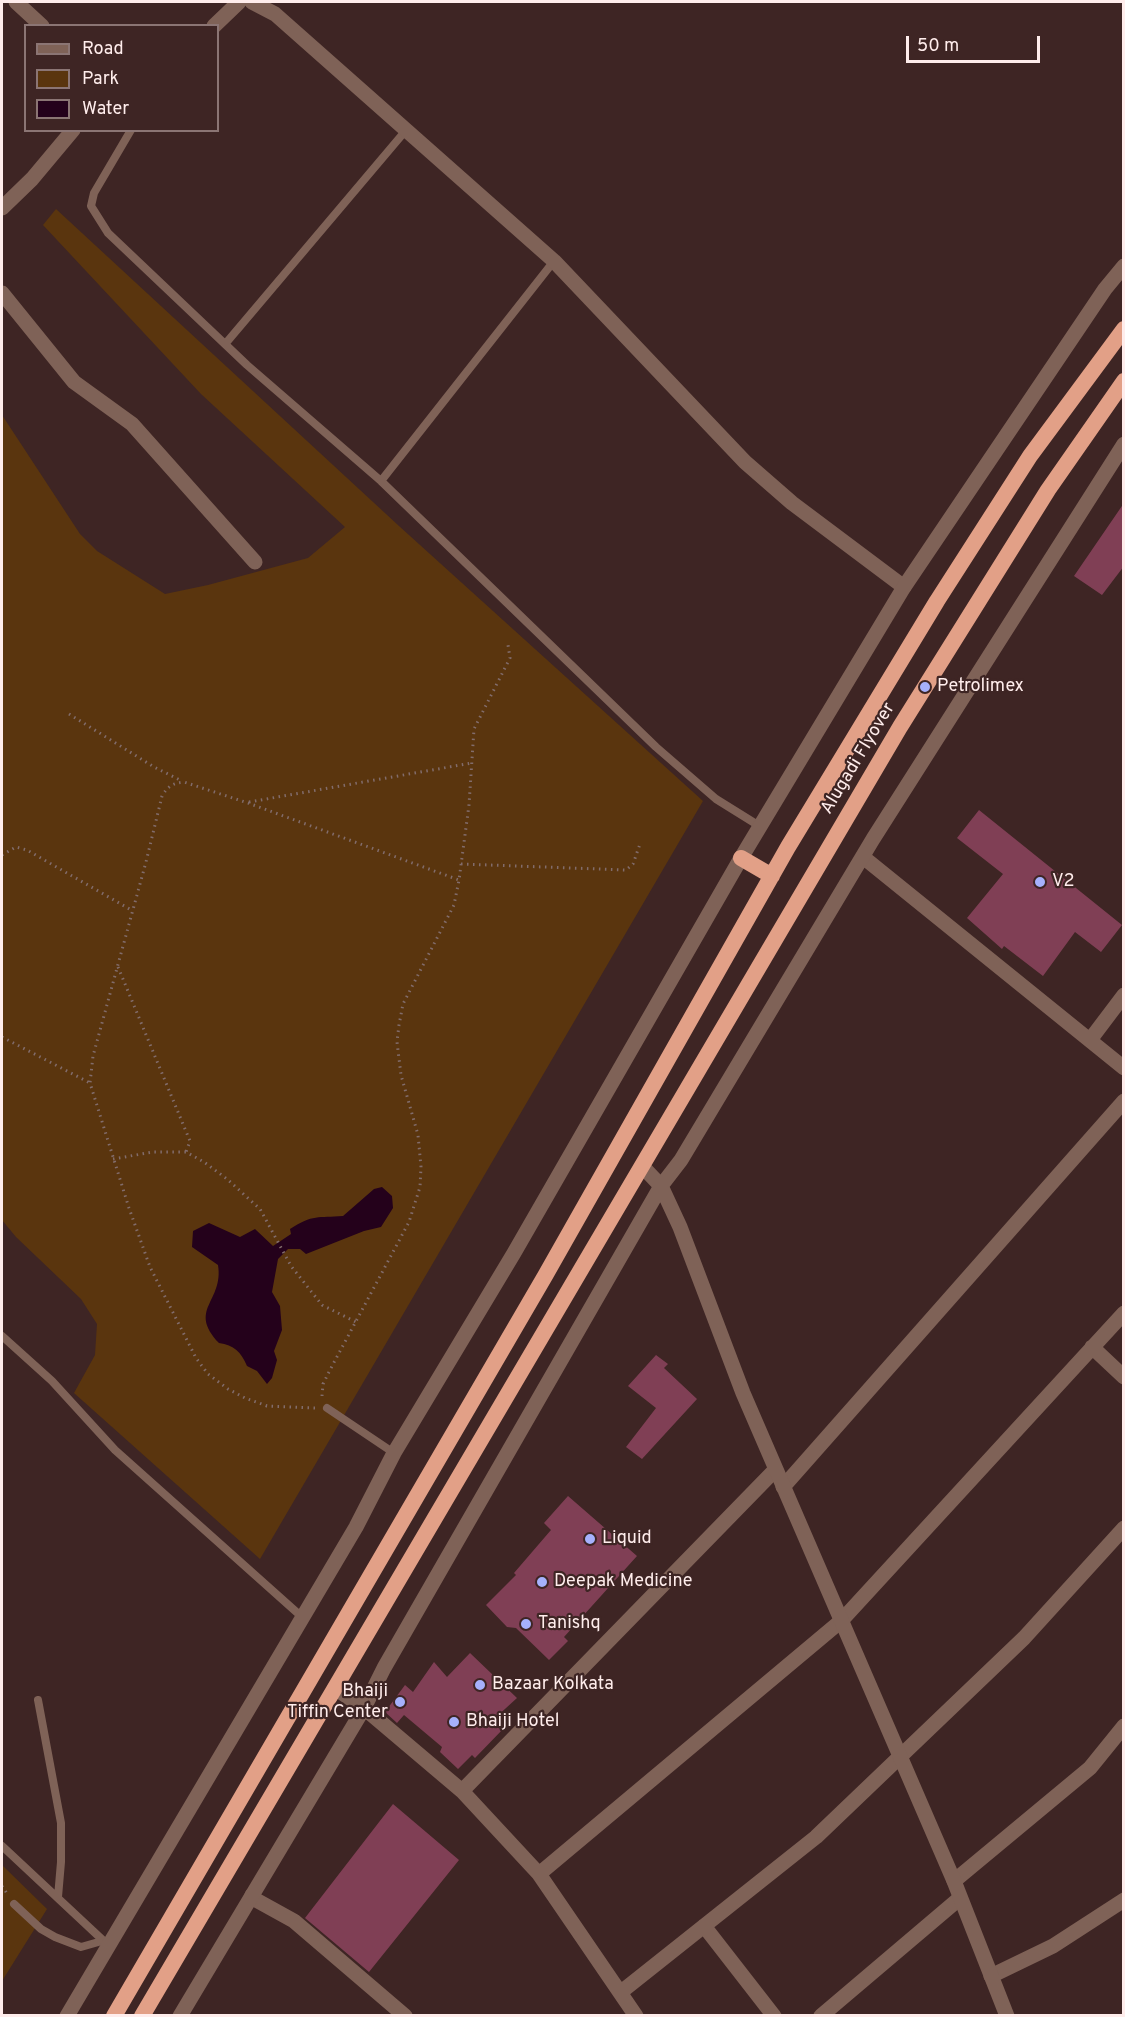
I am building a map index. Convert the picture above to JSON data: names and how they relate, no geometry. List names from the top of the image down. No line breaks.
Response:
{"streets":{"highway":["Alugadi Flyover"]},"places":["Petrolimex","V2","Liquid","Deepak Medicine","Tanishq","Bazaar Kolkata","Bhaiji Tiffin Center","Bhaiji Hotel"],"legend":["Road","Park","Water"],"scale_bar":"50 m"}
